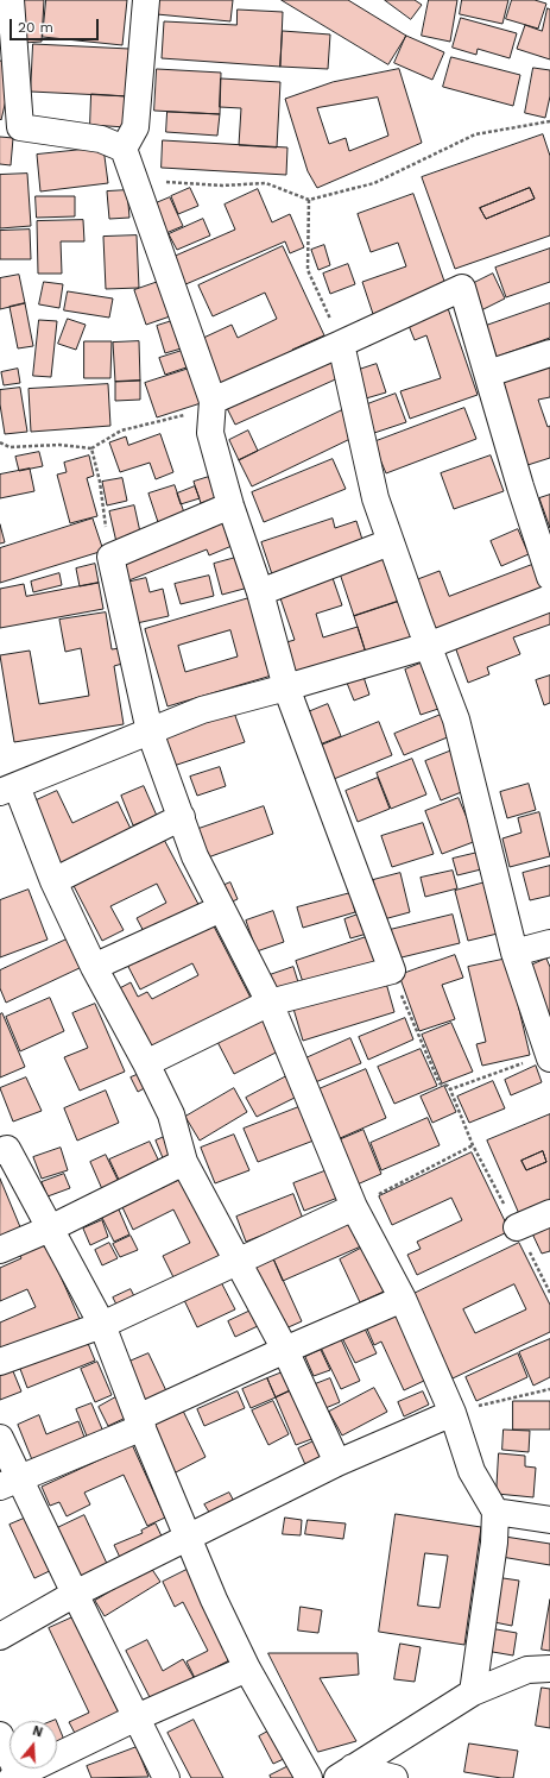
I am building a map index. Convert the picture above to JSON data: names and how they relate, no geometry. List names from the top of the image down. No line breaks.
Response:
{"scale_bar":"20 m","north":"top"}
